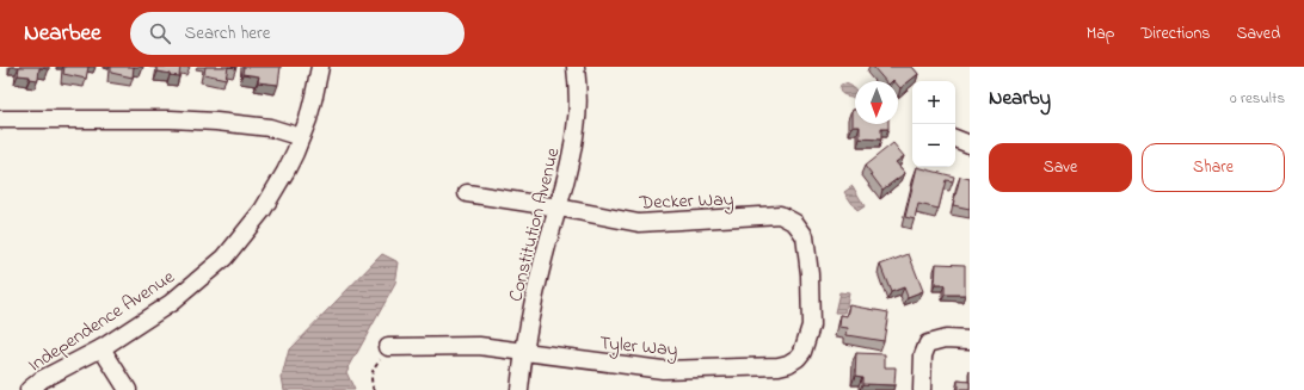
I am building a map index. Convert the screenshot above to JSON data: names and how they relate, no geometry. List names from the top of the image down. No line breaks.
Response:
{"streets":{"street":["Decker Way","Constitution Avenue","Independence Avenue","Tyler Way"]},"crossings":[["Decker Way","Constitution Avenue"],["Decker Way","Tyler Way"],["Constitution Avenue","Tyler Way"]],"north":"bottom","page":{"header":"Nearbee","search":"Search here","nav":["Map","Directions","Saved"],"heading":["Nearby","0 results"],"map_buttons":["+","−"],"buttons":["Save","Share"]}}
